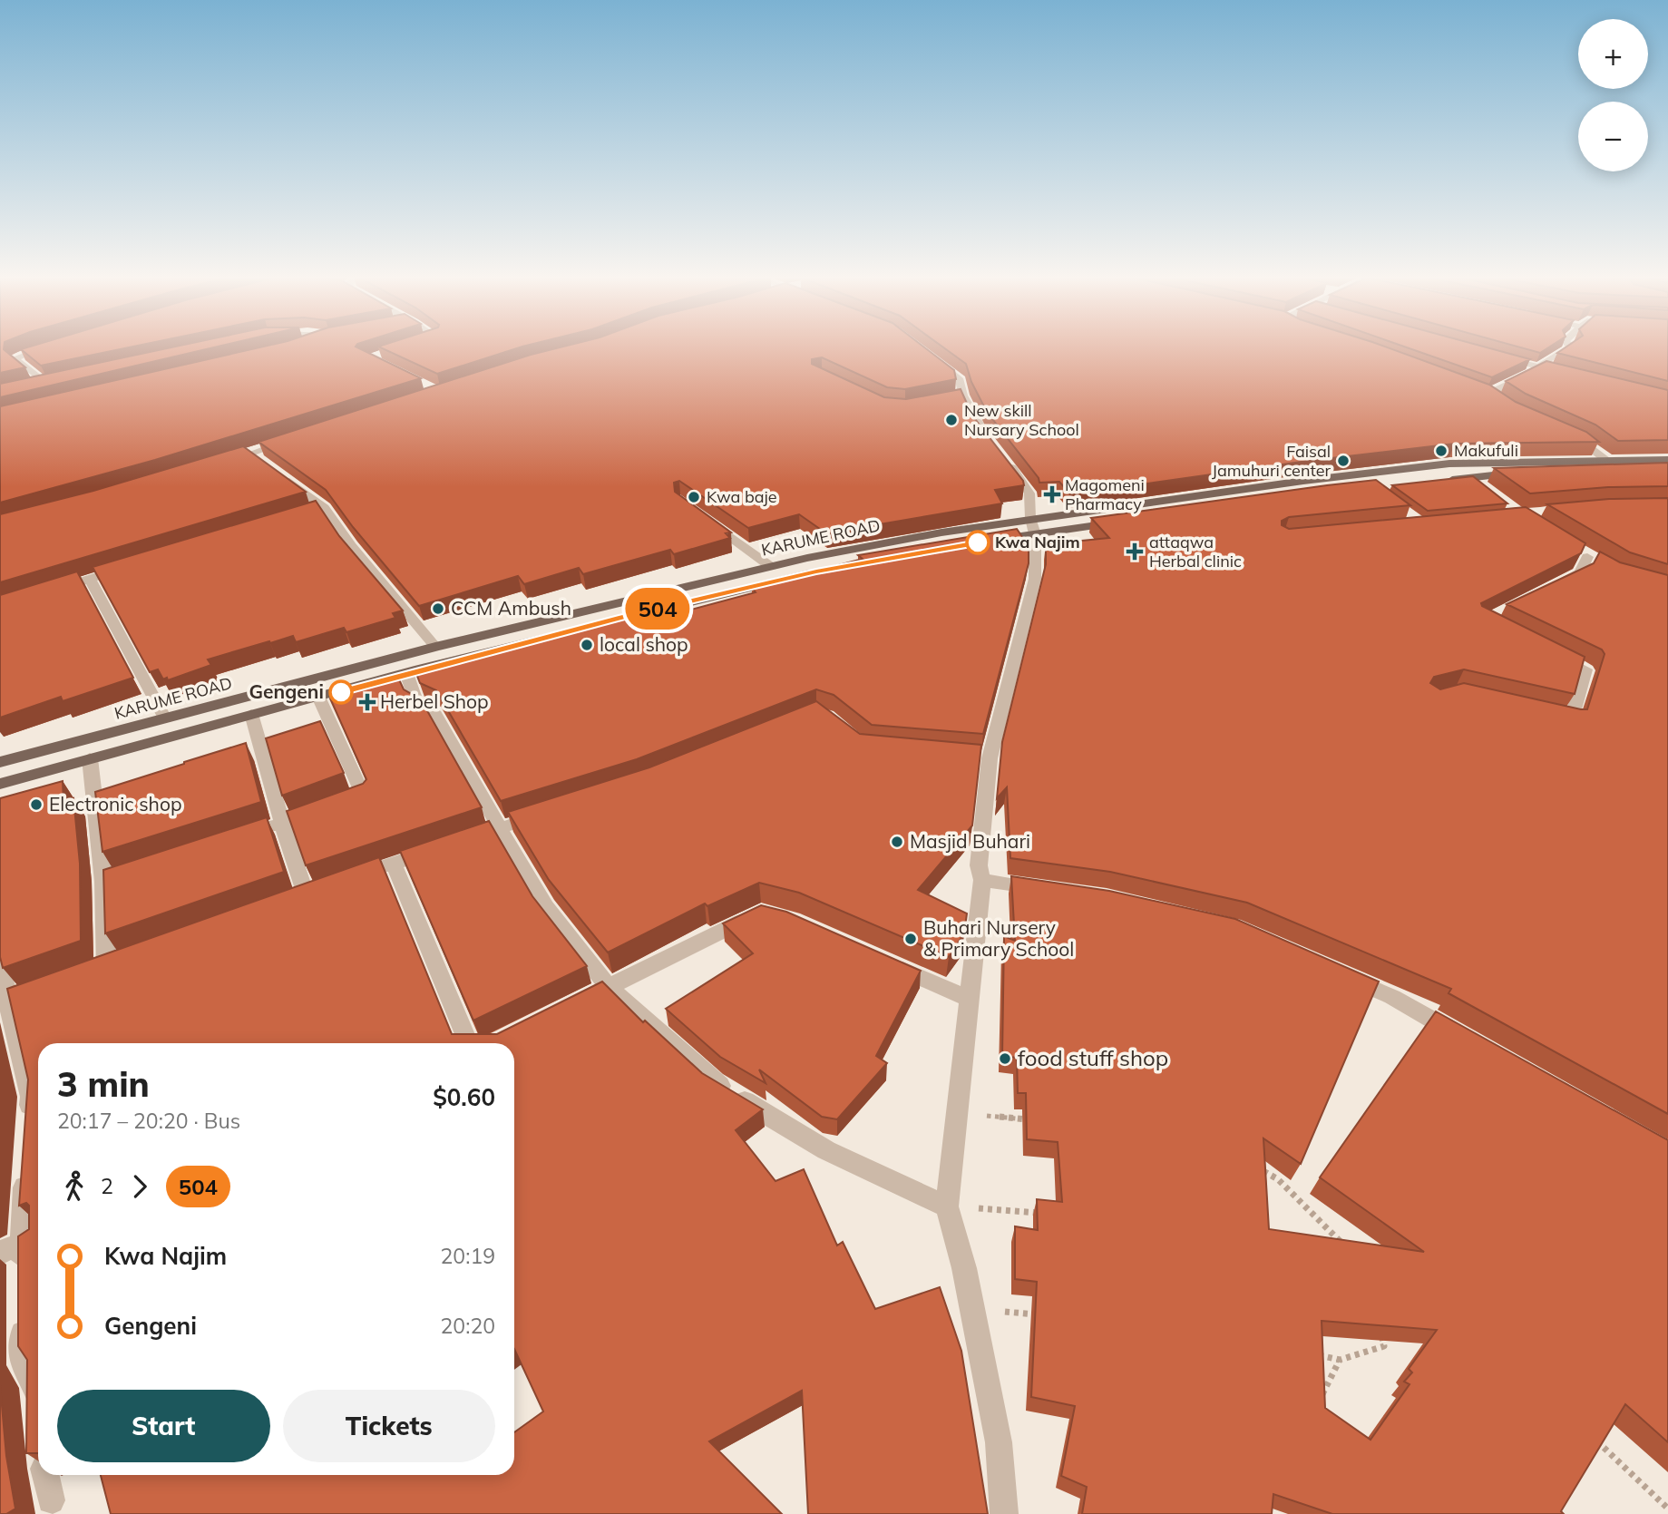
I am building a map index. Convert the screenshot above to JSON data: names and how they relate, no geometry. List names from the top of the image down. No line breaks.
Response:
{"streets":{"main road":["KARUME ROAD"]},"places":{"other":["New skill Nursary School","Makufuli","Faisal Jamuhuri center","Kwa baje","Kwa Najim","CCM Ambush","local shop","Gengeni","Electronic shop","Masjid Buhari","Buhari Nursery & Primary School","food stuff shop"],"health":["Magomeni Pharmacy","attaqwa Herbal clinic","Herbel Shop"]},"lines":["bus line 504"],"page":{"on_map":"504","map_buttons":["+","−"],"heading":["3 min","20:17 – 20:20 · Bus","$0.60"],"legs":["2","504"],"list":[{"name":"Kwa Najim","value":"20:19"},{"name":"Gengeni","value":"20:20"}],"buttons":["Start","Tickets"]}}
